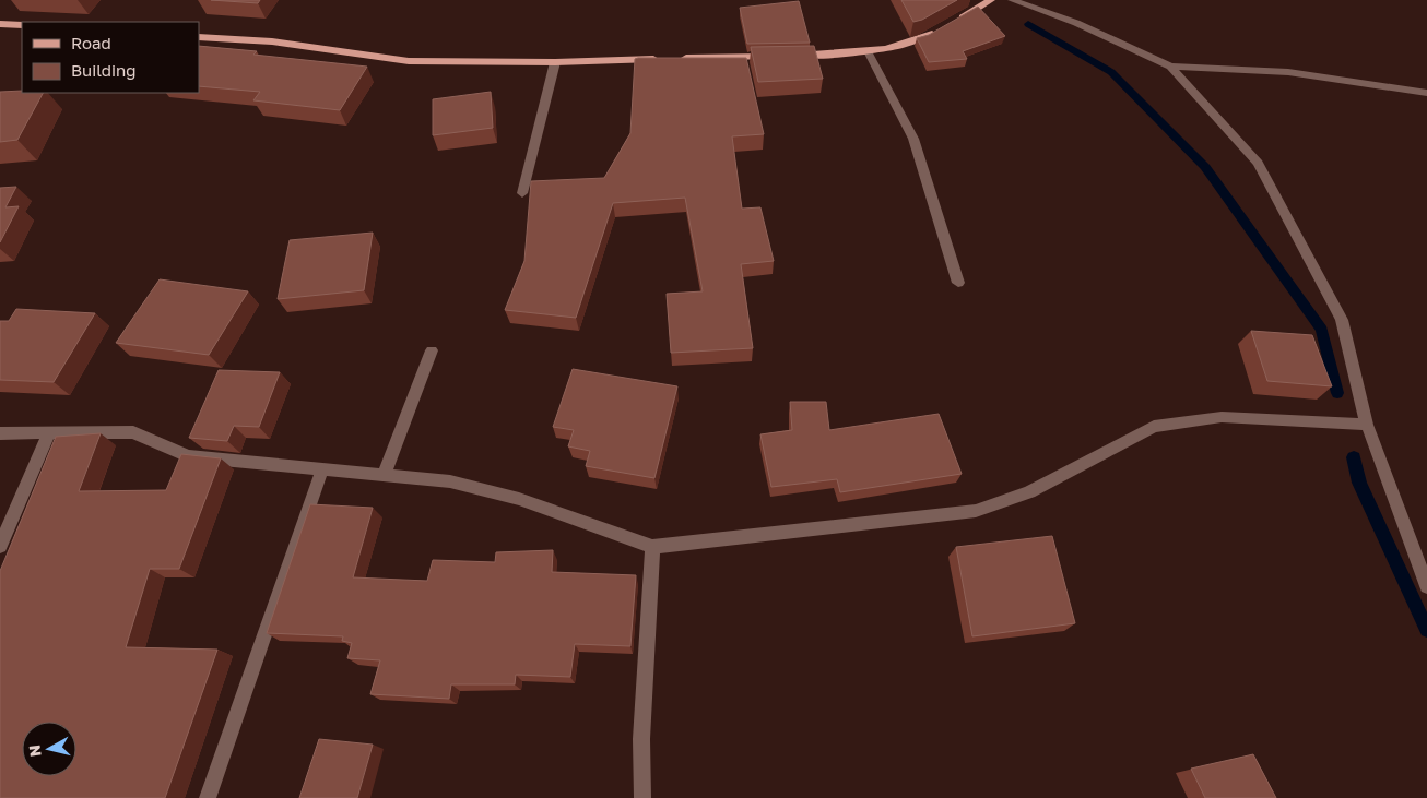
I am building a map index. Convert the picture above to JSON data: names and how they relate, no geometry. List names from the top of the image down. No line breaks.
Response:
{"legend":["Road","Building"],"north":"left"}
